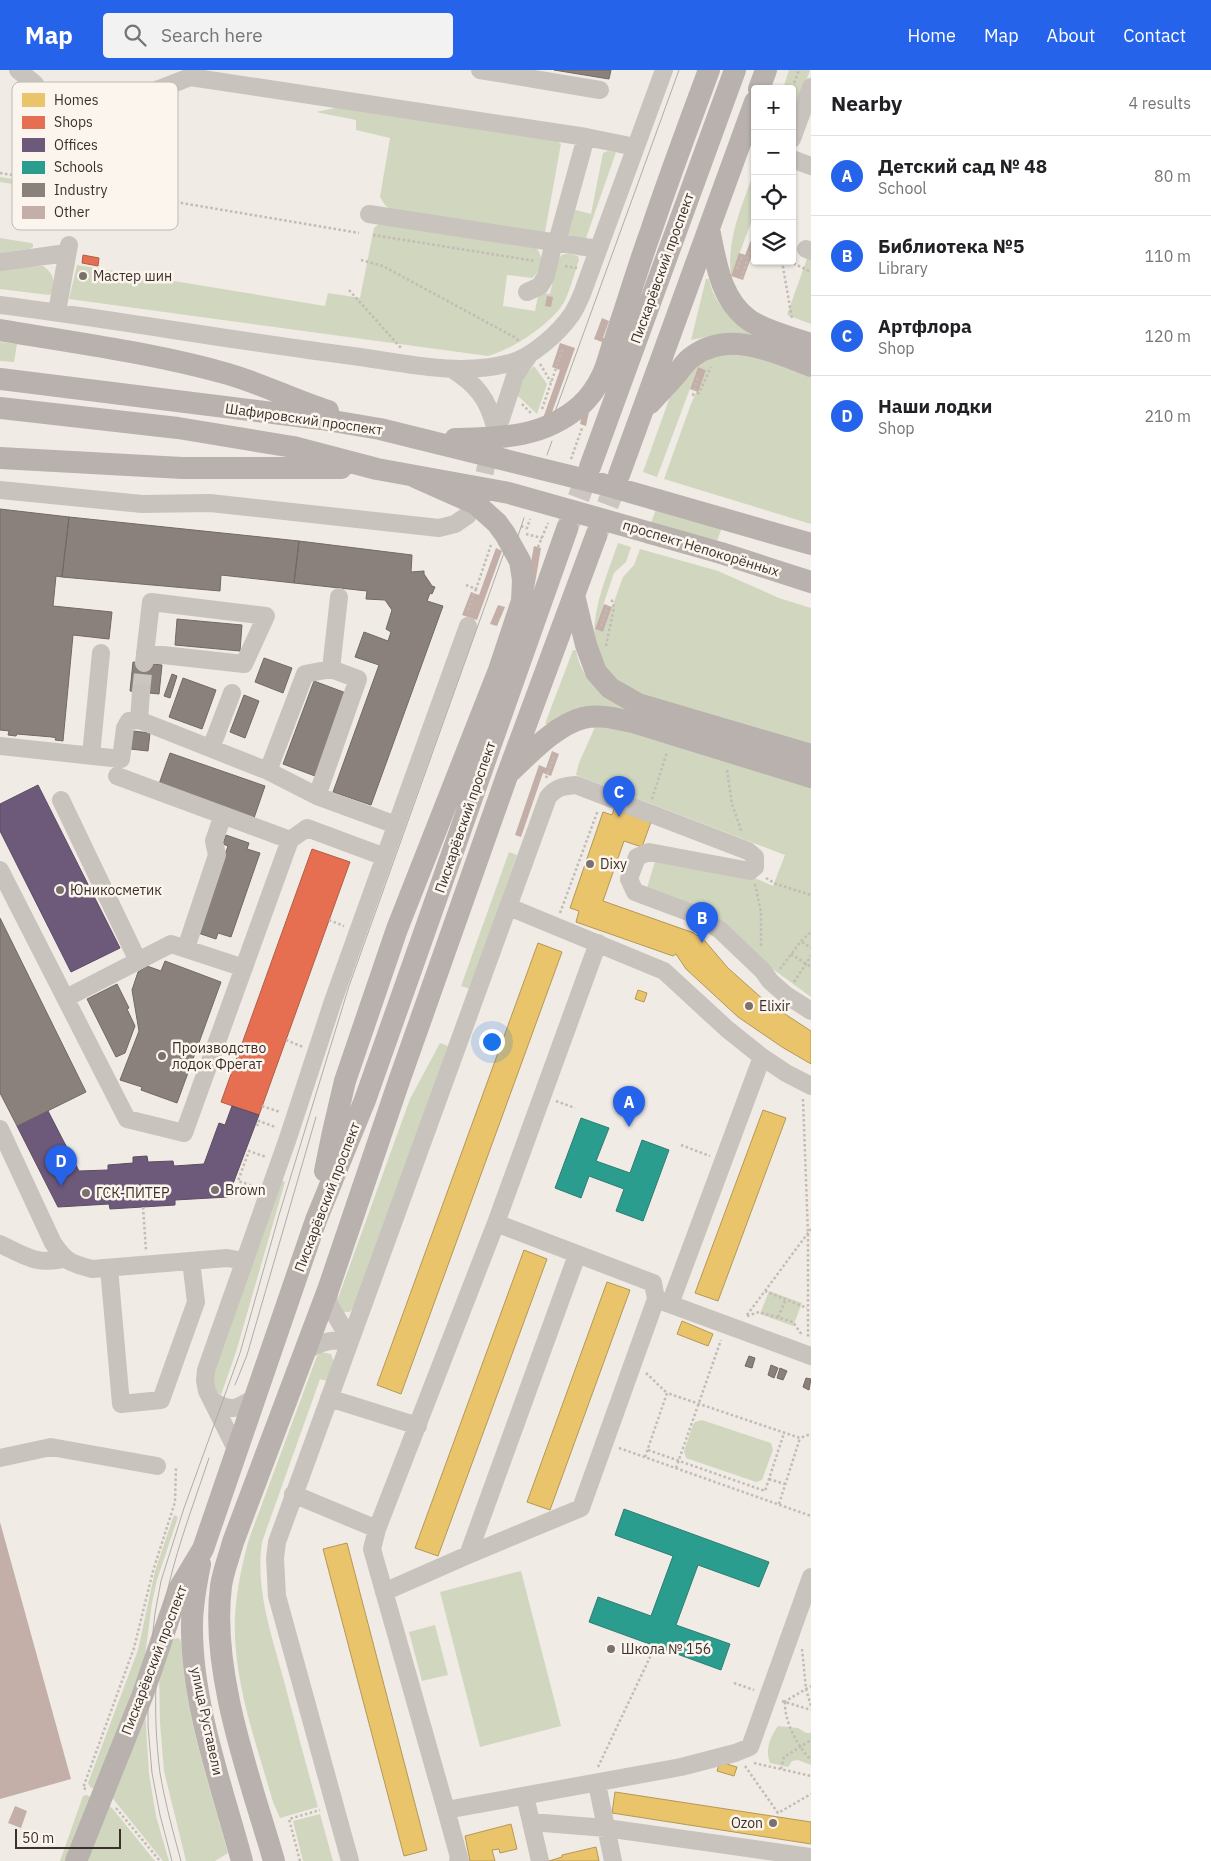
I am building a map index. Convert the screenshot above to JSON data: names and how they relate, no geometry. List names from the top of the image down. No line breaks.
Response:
{"streets":{"main road":["Пискарёвский проспект","Шафировский проспект","проспект Непокорённых","улица Руставели"]},"crossings":[["Пискарёвский проспект","Шафировский проспект"],["Пискарёвский проспект","проспект Непокорённых"],["Пискарёвский проспект","улица Руставели"],["Шафировский проспект","проспект Непокорённых"]],"places":["Мастер шин","Dixy","Юникосметик","Elixir","Производство лодок Фрегат","Brown","ГСК-ПИТЕР","Школа № 156","Ozon"],"legend":["Homes","Shops","Offices","Schools","Industry","Other"],"scale_bar":"50 m","page":{"header":"Map","search":"Search here","nav":["Home","Map","About","Contact"],"heading":["Nearby","4 results"],"map_buttons":["+","−"],"list":[{"mark":"A","name":"Детский сад № 48","note":"School","value":"80 m"},{"mark":"B","name":"Библиотека №5","note":"Library","value":"110 m"},{"mark":"C","name":"Артфлора","note":"Shop","value":"120 m"},{"mark":"D","name":"Наши лодки","note":"Shop","value":"210 m"}],"pins":["C","B","A","D"],"scale":"50 m"}}
